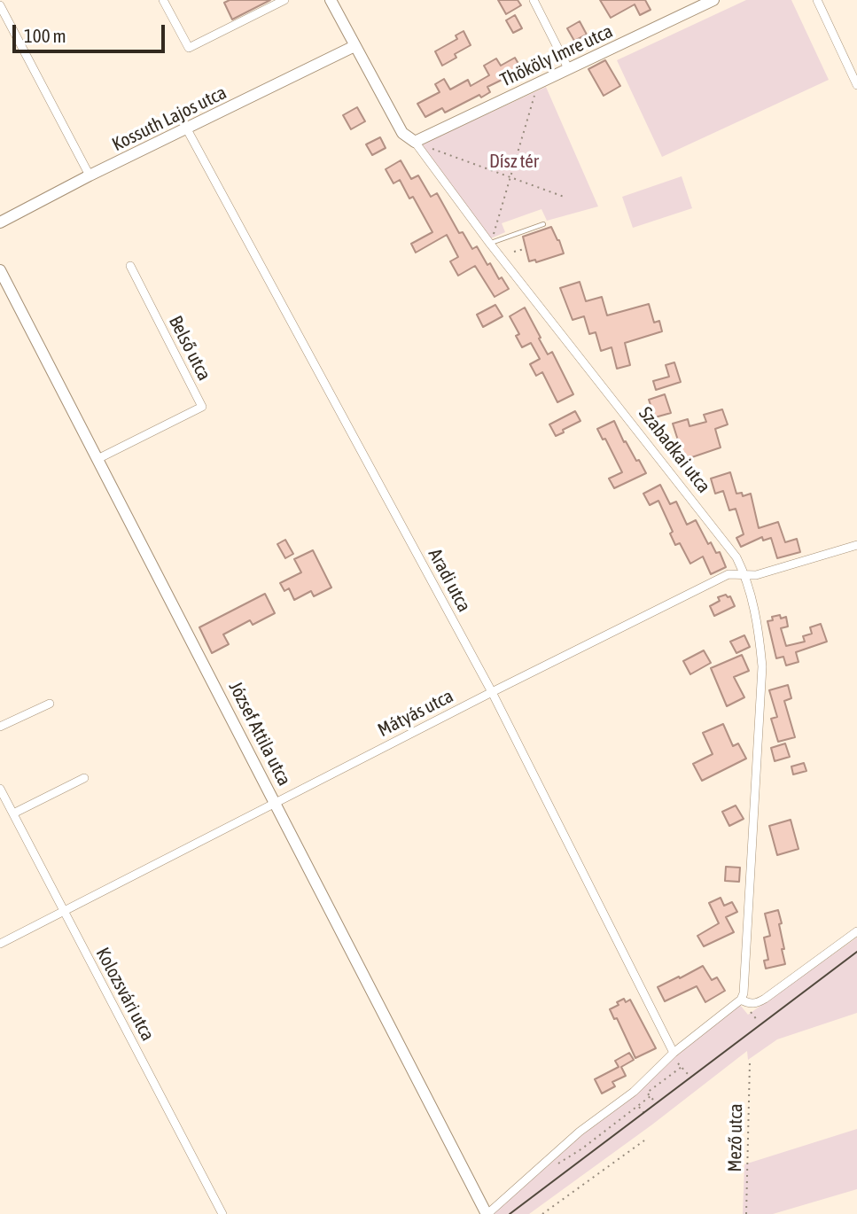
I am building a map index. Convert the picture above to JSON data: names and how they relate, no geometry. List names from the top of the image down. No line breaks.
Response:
{"streets":{"street":["Thököly Imre utca","Kossuth Lajos utca","Belső utca","Szabadkai utca","Aradi utca","Mátyás utca","József Attila utca","Kolozsvári utca"],"path":["Mező utca"]},"crossings":[["Thököly Imre utca","Szabadkai utca"],["Kossuth Lajos utca","Szabadkai utca"],["Kossuth Lajos utca","Aradi utca"],["Belső utca","József Attila utca"],["Szabadkai utca","Mátyás utca"],["Aradi utca","Mátyás utca"],["Mátyás utca","József Attila utca"],["Mátyás utca","Kolozsvári utca"]],"parks":["Dísz tér"],"scale_bar":"100 m"}
